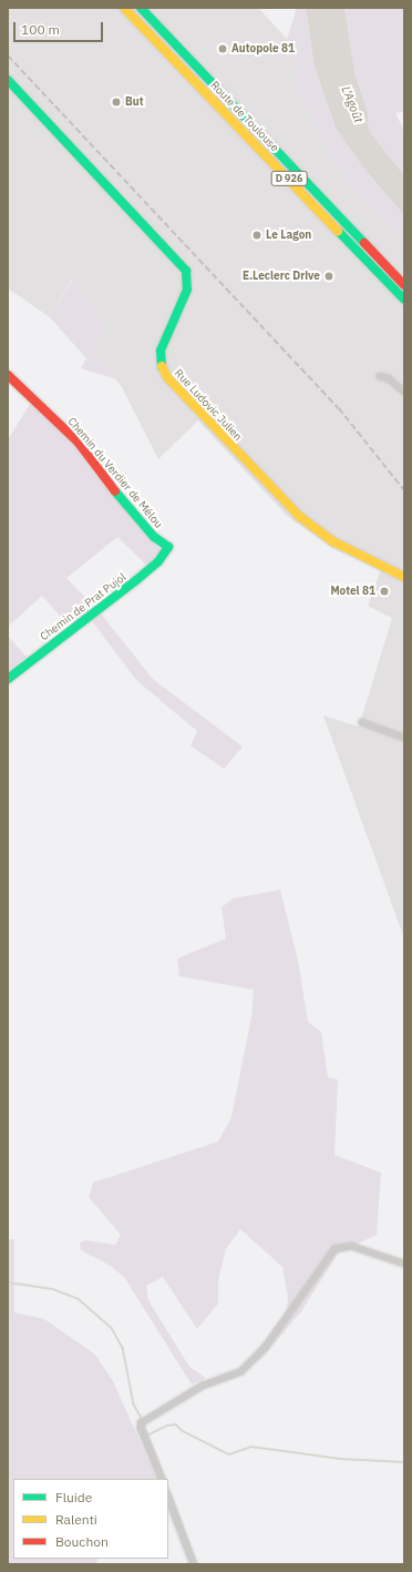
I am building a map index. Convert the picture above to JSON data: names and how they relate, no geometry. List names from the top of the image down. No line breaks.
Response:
{"streets":{"main road":["Route de Toulouse","D 926","Rue Ludovic Julien","Chemin du Verdier de Mélou","Chemin de Prat Pujol"]},"crossings":[["Chemin du Verdier de Mélou","Chemin de Prat Pujol"]],"water":["L'Agoût"],"places":["Autopole 81","But","Le Lagon","E.Leclerc Drive","Motel 81"],"legend":["Fluide","Ralenti","Bouchon"],"scale_bar":"100 m"}
